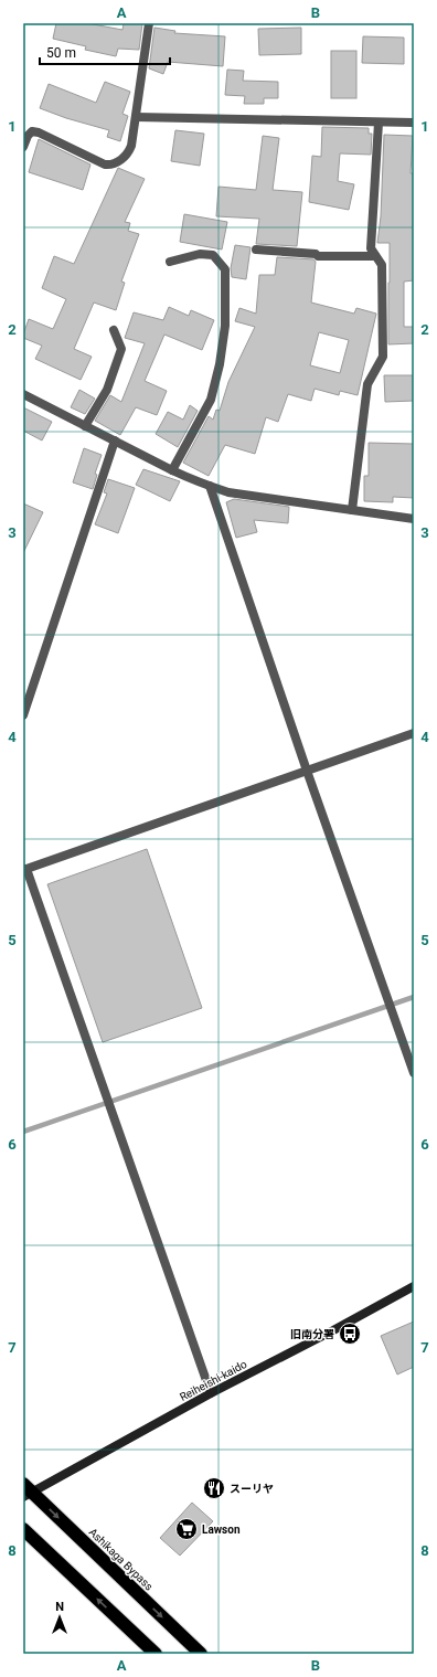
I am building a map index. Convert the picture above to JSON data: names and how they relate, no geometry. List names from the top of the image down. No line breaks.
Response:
{"streets":{"highway":["Ashikaga Bypass"],"main road":["Reiheishi-kaido"]},"crossings":[["Reiheishi-kaido","Ashikaga Bypass"]],"places":{"bus stop":["旧南分署"],"restaurant":["スーリヤ"],"supermarket":["Lawson"]},"scale_bar":"50 m","north":"top","grid":{"columns":["A","B"],"rows":["1","2","3","4","5","6","7","8"]}}
